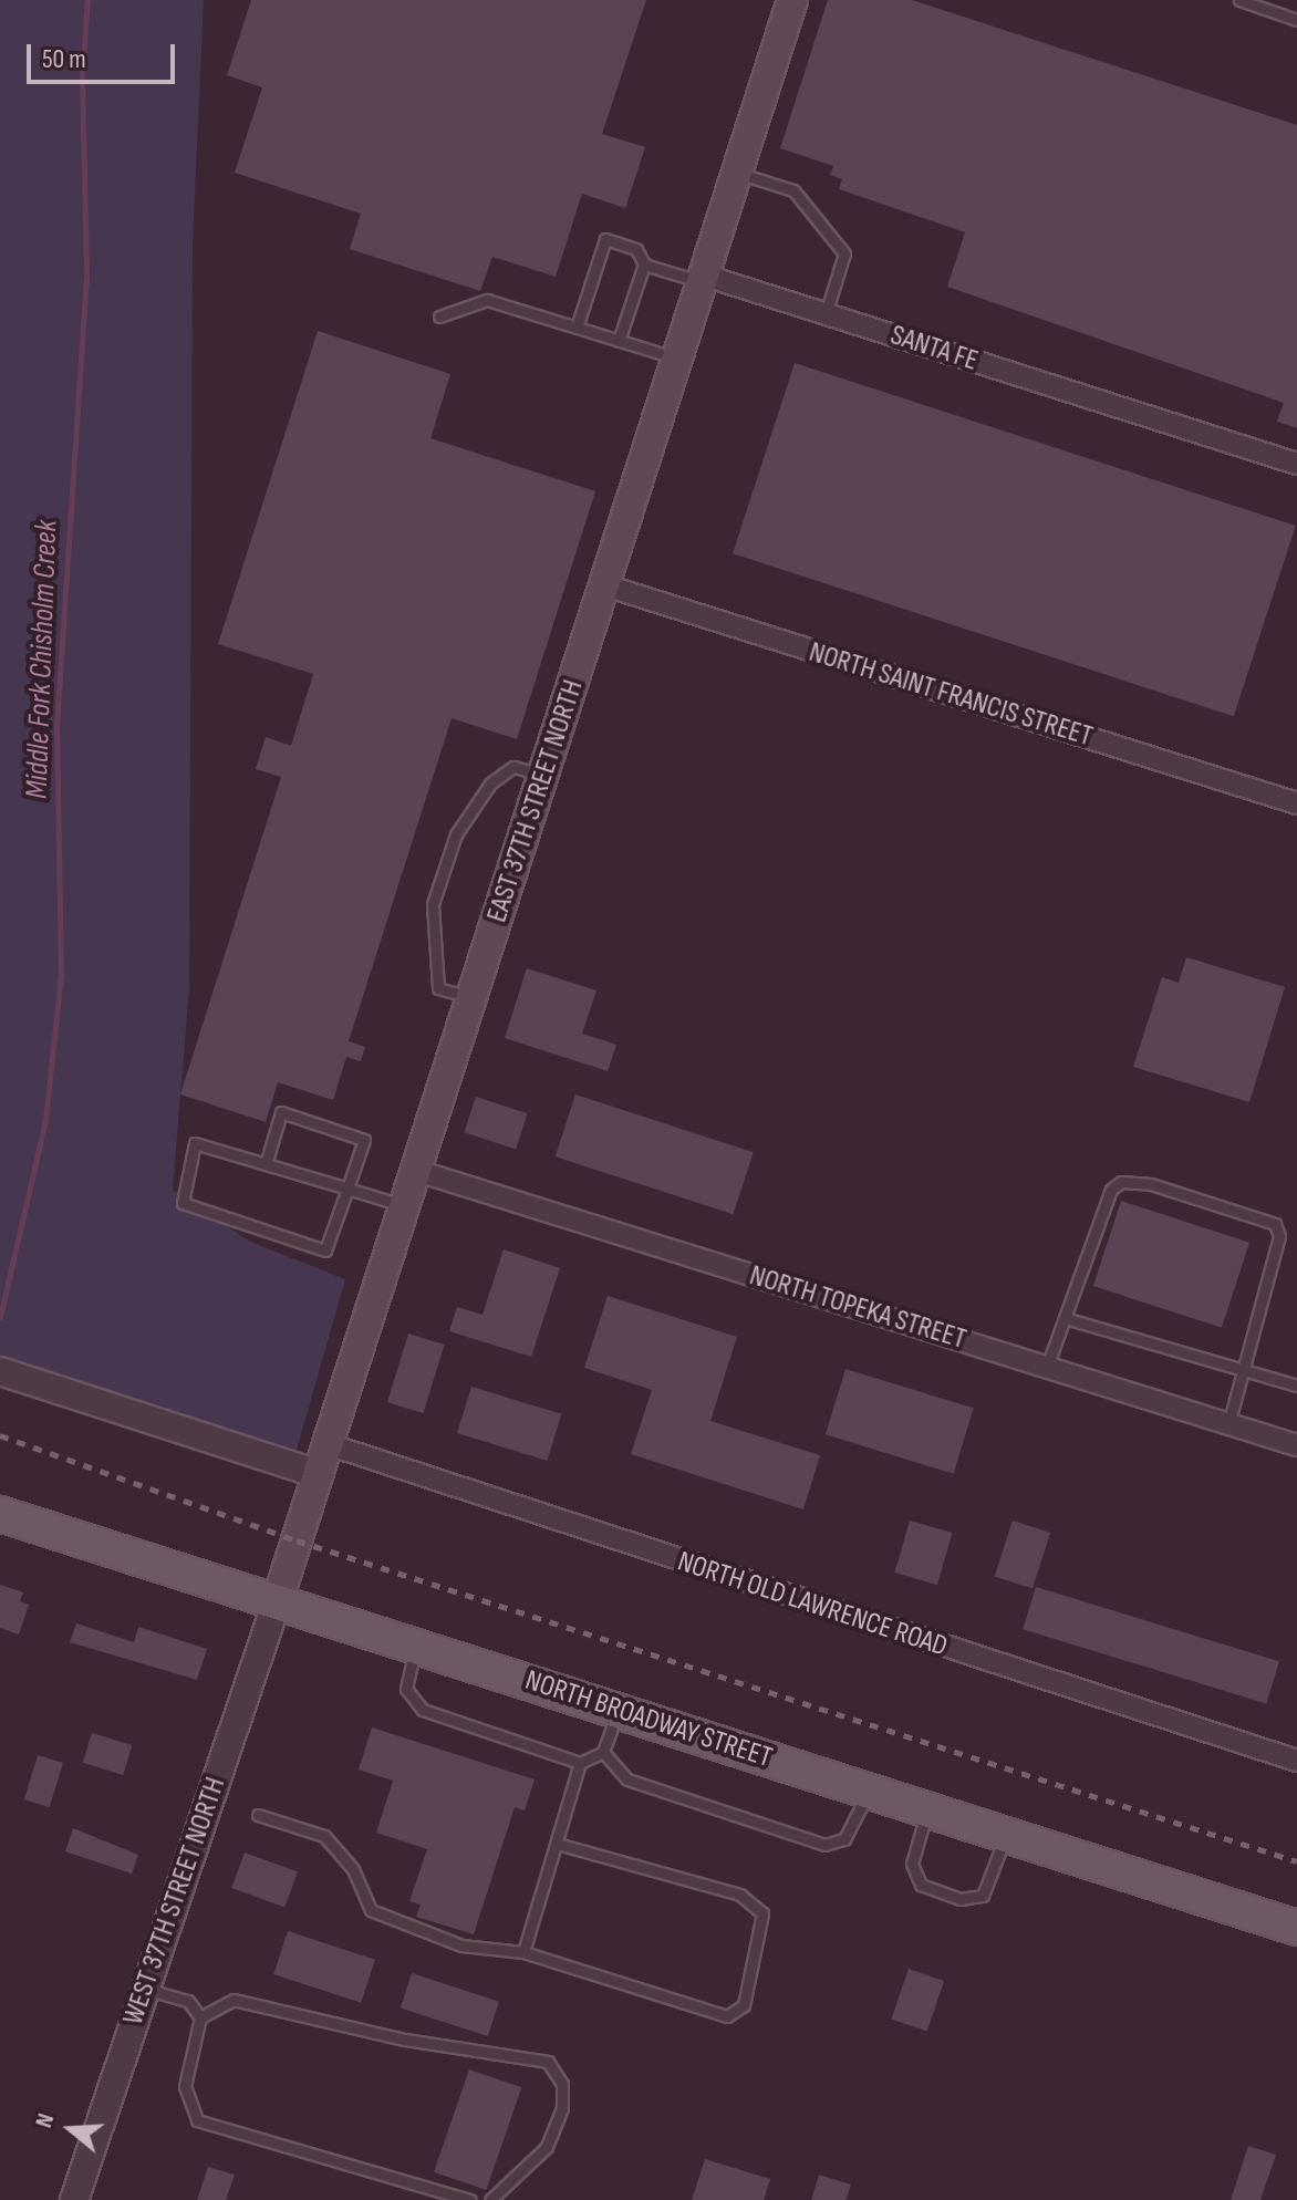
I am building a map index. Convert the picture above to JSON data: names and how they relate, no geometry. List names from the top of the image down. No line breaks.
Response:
{"streets":{"main road":["EAST 37TH STREET NORTH","NORTH BROADWAY STREET"],"street":["SANTA FE","NORTH SAINT FRANCIS STREET","NORTH TOPEKA STREET","NORTH OLD LAWRENCE ROAD","WEST 37TH STREET NORTH"]},"crossings":[["SANTA FE","EAST 37TH STREET NORTH"],["NORTH SAINT FRANCIS STREET","EAST 37TH STREET NORTH"],["EAST 37TH STREET NORTH","NORTH TOPEKA STREET"],["EAST 37TH STREET NORTH","NORTH OLD LAWRENCE ROAD"],["EAST 37TH STREET NORTH","NORTH BROADWAY STREET"],["EAST 37TH STREET NORTH","WEST 37TH STREET NORTH"],["NORTH BROADWAY STREET","WEST 37TH STREET NORTH"]],"water":["Middle Fork Chisholm Creek"],"scale_bar":"50 m","north":"left"}
